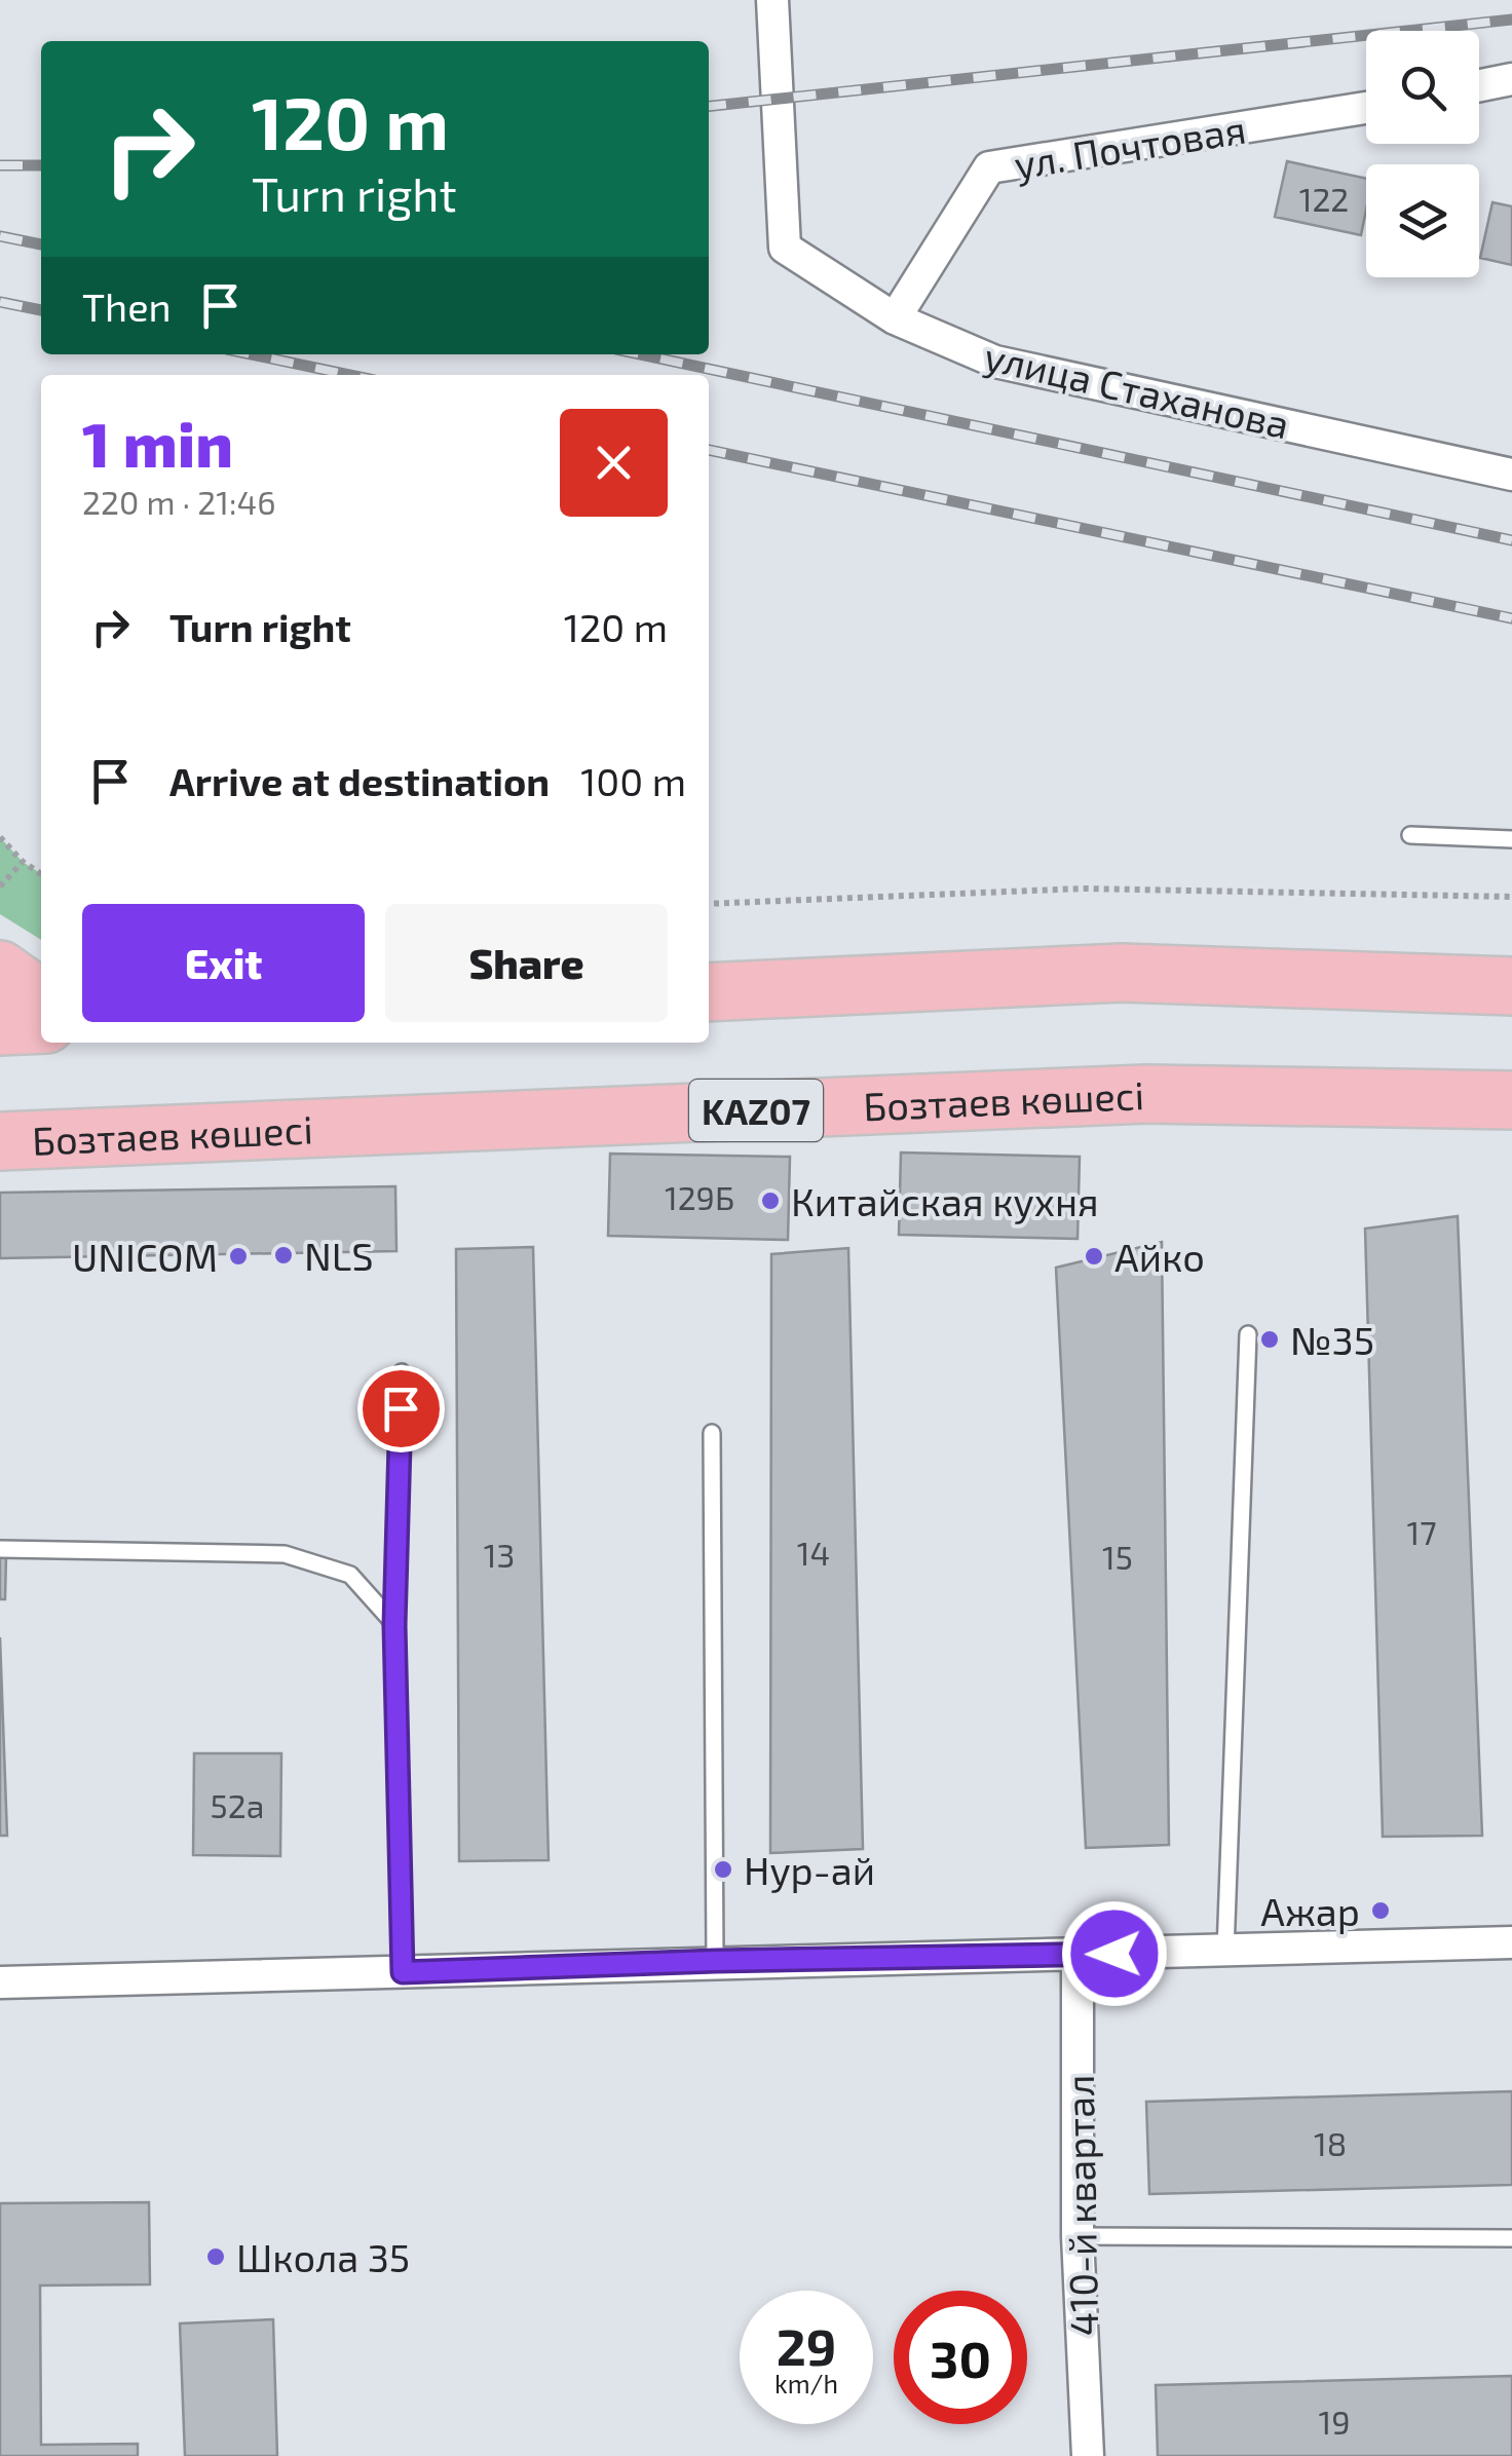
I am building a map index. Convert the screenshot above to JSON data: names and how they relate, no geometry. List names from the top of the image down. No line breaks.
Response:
{"streets":{"highway":["Бозтаев көшесі","KAZ07"],"street":["ул. Почтовая","улица Стаханова","410-й квартал"]},"crossings":[["ул. Почтовая","улица Стаханова"]],"places":["Китайская кухня","NLS","UNICOM","Айко","№35","Нур-ай","Ажар","Школа 35"],"house_numbers":["122","129Б","17","14","13","15","52а","18","19"],"page":{"turn":["120 m","Turn right"],"then":"Then","heading":["1 min","220 m · 21:46"],"list":[{"name":"Turn right","value":"120 m"},{"name":"Arrive at destination","value":"100 m"}],"buttons":["Exit","Share"],"speed":"29 km/h","limit":"30"}}
